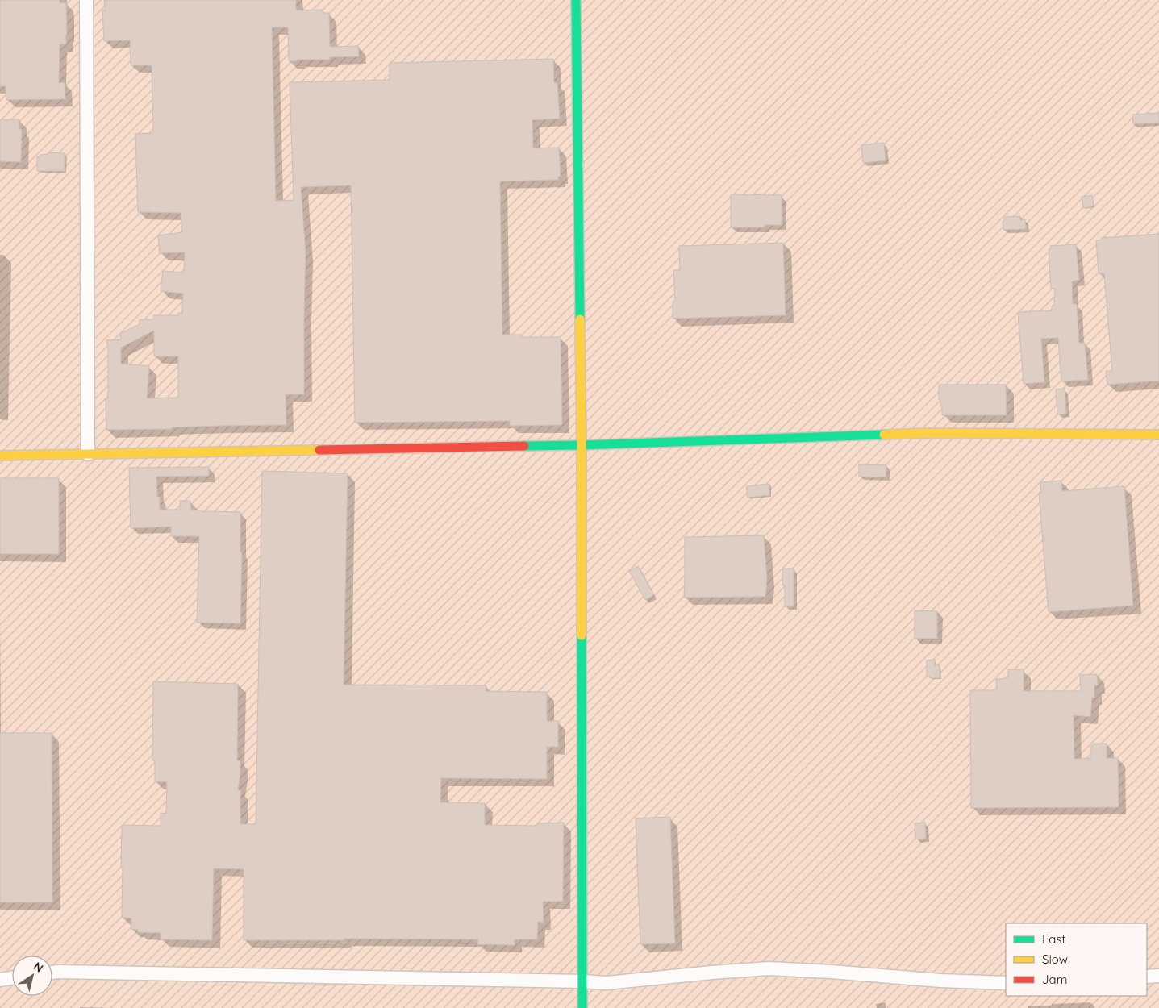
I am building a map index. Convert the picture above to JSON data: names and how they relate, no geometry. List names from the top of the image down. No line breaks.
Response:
{"legend":["Fast","Slow","Jam"],"north":"top right"}
